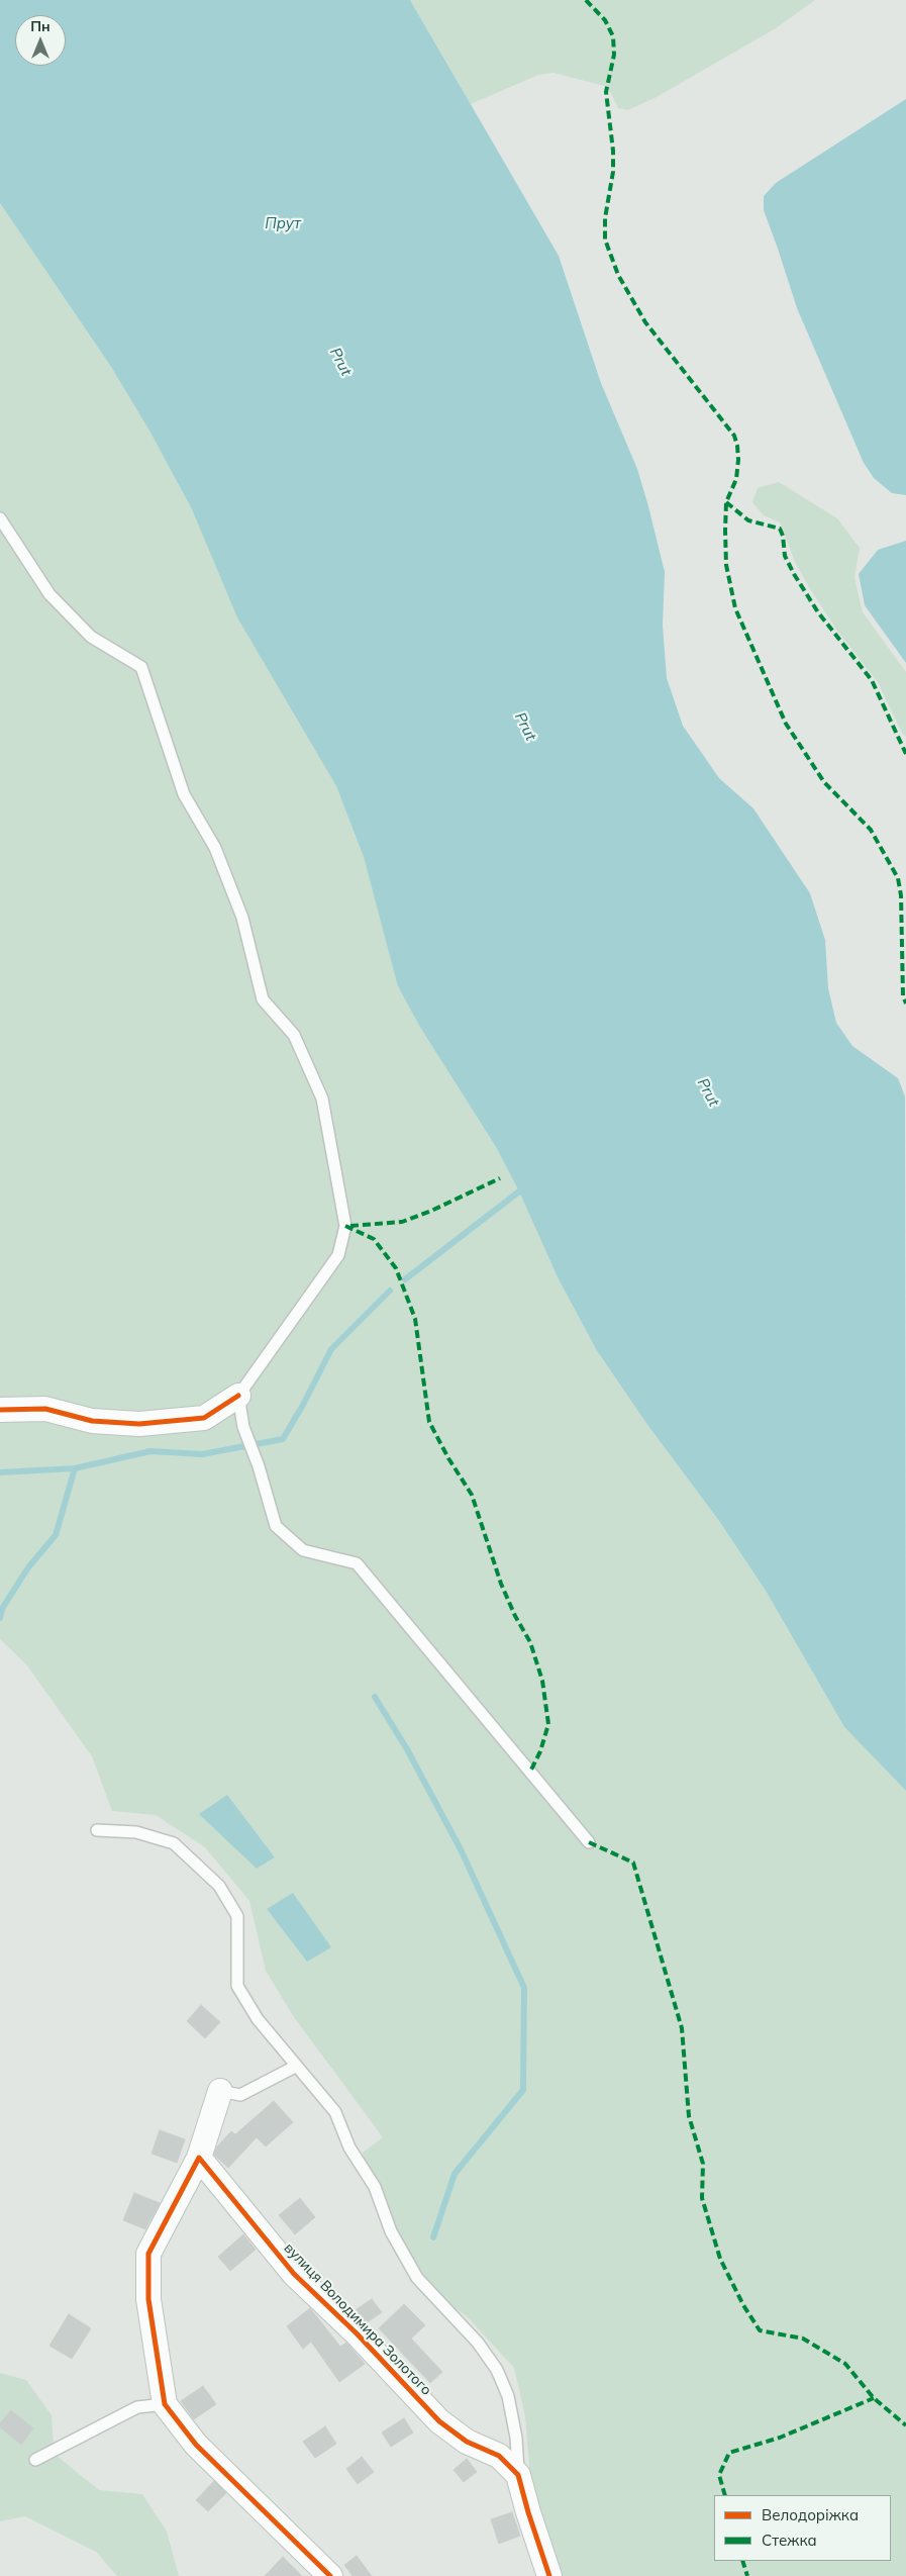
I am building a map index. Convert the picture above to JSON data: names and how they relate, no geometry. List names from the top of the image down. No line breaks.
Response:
{"streets":{"street":["вулиця Володимира Золотого"]},"water":["Прут","Prut"],"legend":["Велодоріжка","Стежка"],"north":"top"}
